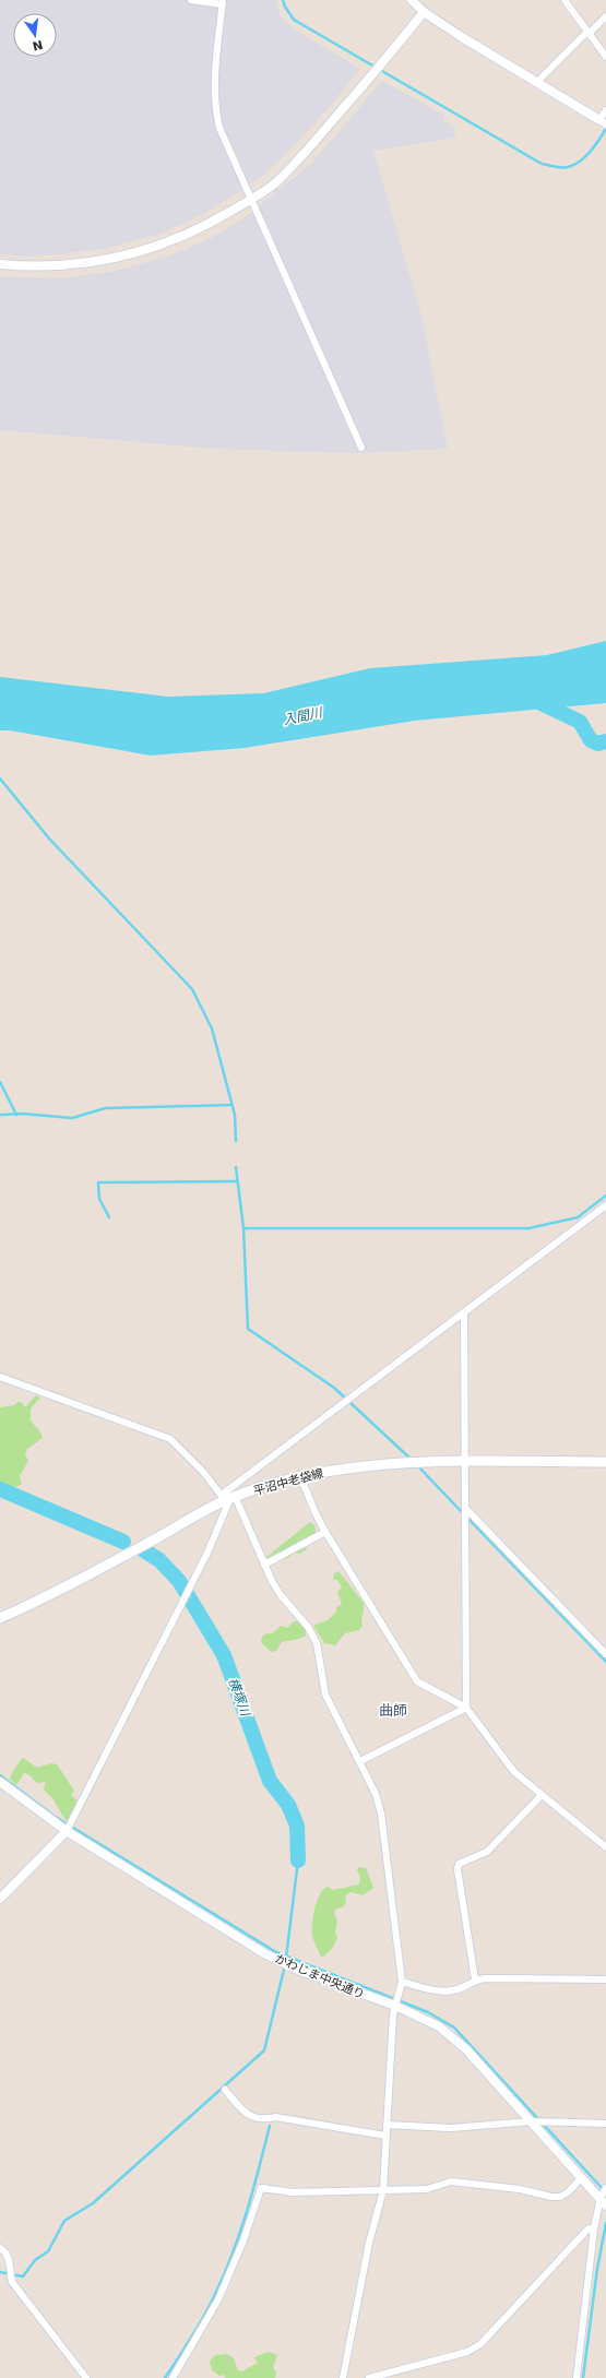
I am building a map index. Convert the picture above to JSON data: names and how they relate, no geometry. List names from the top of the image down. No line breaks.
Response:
{"streets":{"main road":["平沼中老袋線"],"street":["かわじま中央通り"]},"districts":["曲師"],"water":["入間川","横塚川"],"north":"bottom"}
